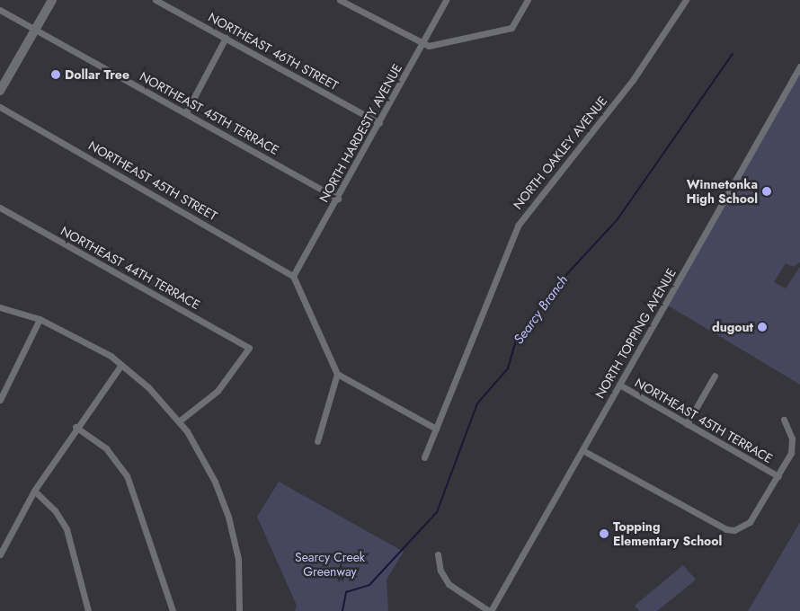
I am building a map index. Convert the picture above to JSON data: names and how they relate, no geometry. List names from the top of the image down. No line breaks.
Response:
{"streets":{"street":["NORTHEAST 46TH STREET","NORTHEAST 45TH TERRACE","NORTH HARDESTY AVENUE","NORTH OAKLEY AVENUE","NORTHEAST 45TH STREET","NORTHEAST 44TH TERRACE","NORTH TOPPING AVENUE"]},"crossings":[["NORTHEAST 46TH STREET","NORTH HARDESTY AVENUE"],["NORTHEAST 45TH TERRACE","NORTH HARDESTY AVENUE"],["NORTHEAST 45TH TERRACE","NORTH TOPPING AVENUE"],["NORTH HARDESTY AVENUE","NORTHEAST 45TH STREET"]],"water":["Searcy Branch"],"parks":["Searcy Creek Greenway"],"places":["Dollar Tree","Winnetonka High School","dugout","Topping Elementary School"]}
